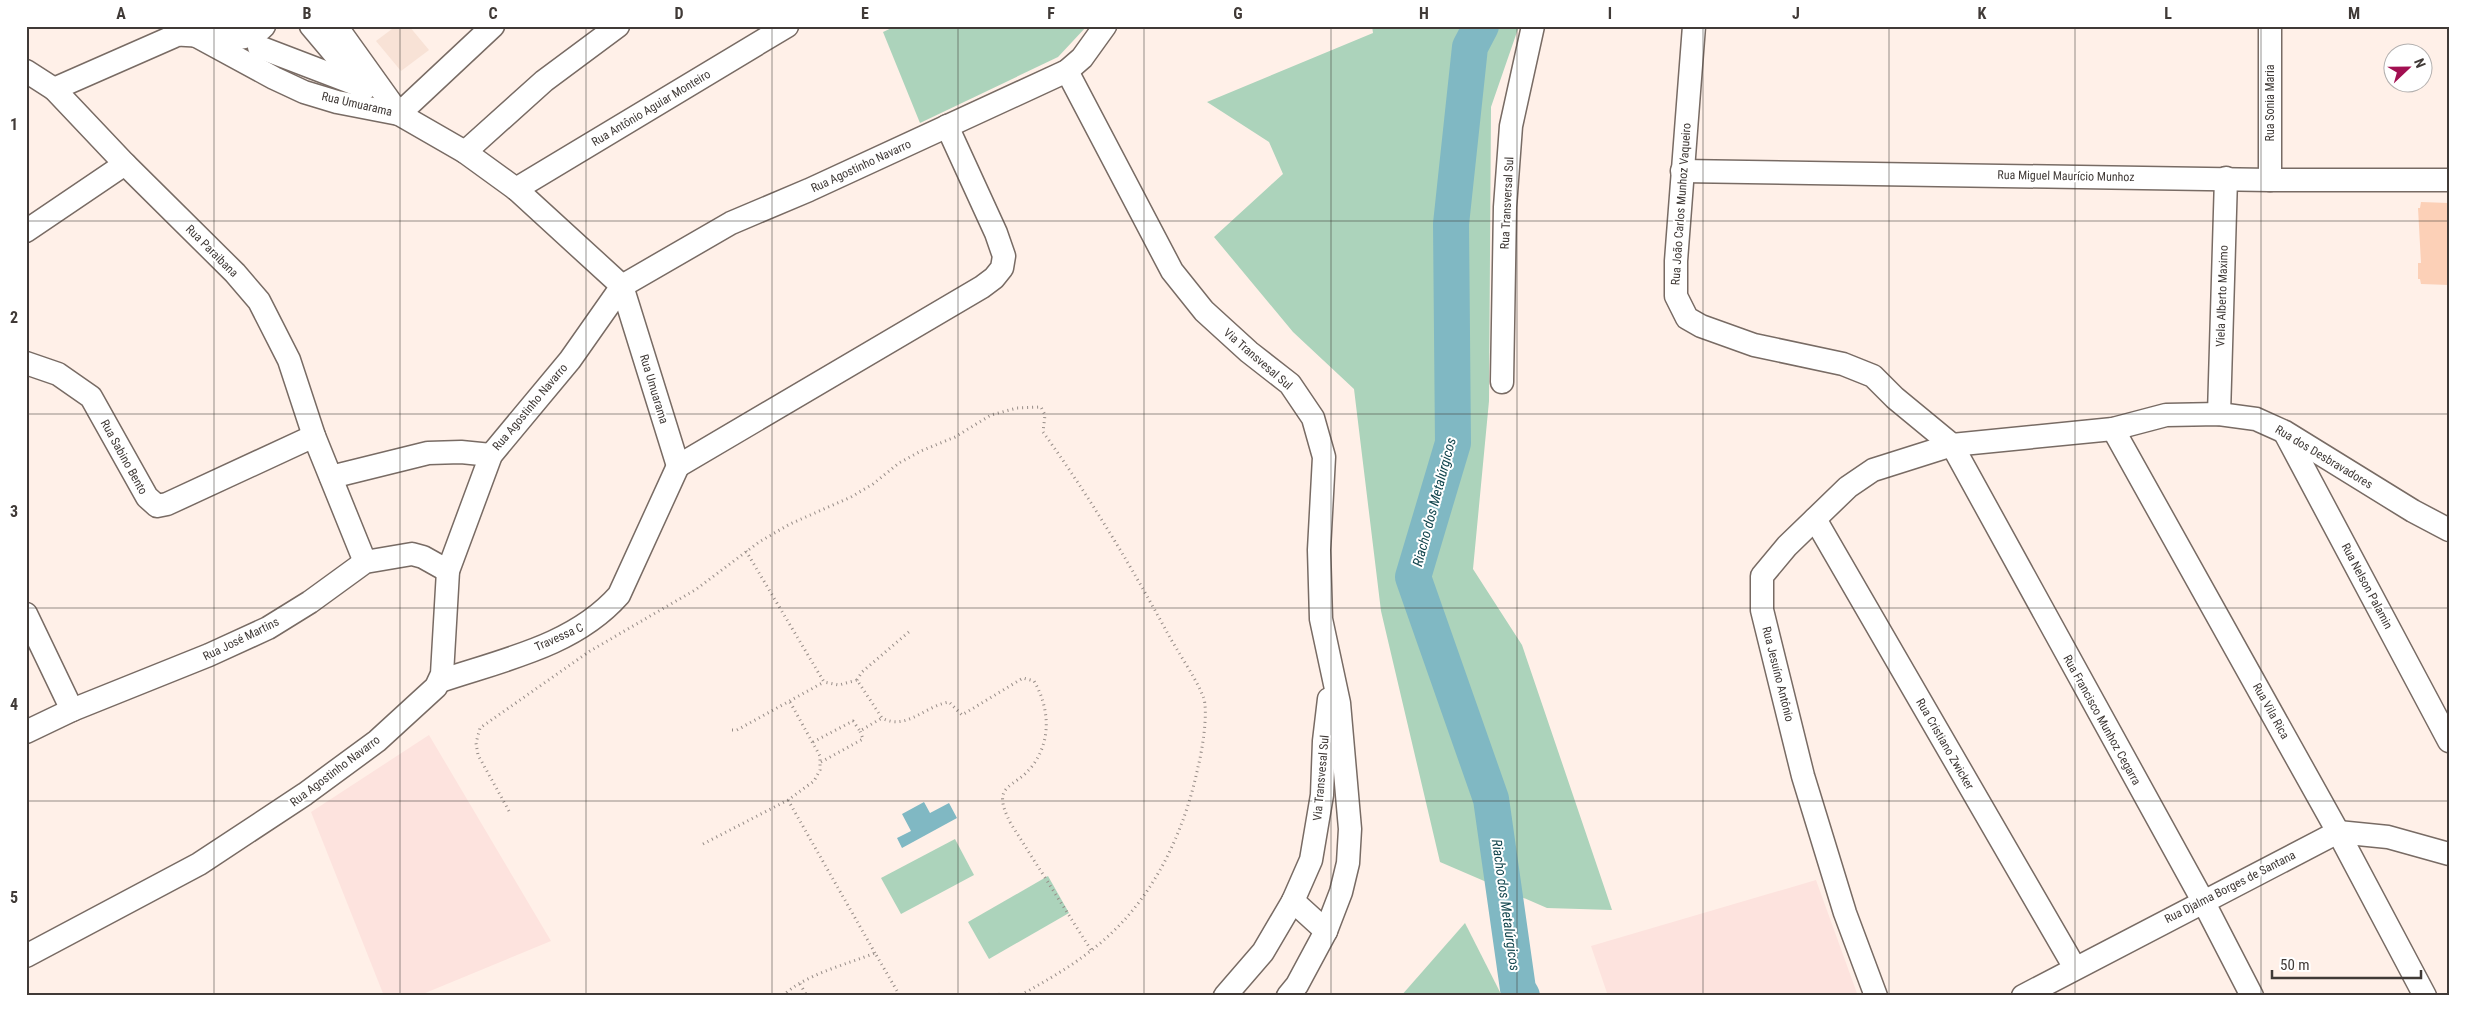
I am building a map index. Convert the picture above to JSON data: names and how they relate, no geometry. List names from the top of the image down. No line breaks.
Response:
{"streets":{"street":["Rua Sonia Maria","Rua Umuarama","Rua Antônio Aguiar Monteiro","Rua Agostinho Navarro","Rua Miguel Maurício Munhoz","Rua Transversal Sul","Rua João Carlos Munhoz Vaqueiro","Rua Paraibana","Viela Alberto Maximo","Via Transvesal Sul","Rua Sabino Bento","Rua dos Desbravadores","Rua Nelson Palamin","Travessa C","Rua José Martins","Rua Jesuíno Antônio","Rua Vila Rica","Rua Francisco Munhoz Cegarra","Rua Cristiano Zwicker","Rua Djalma Borges de Santana"]},"crossings":[["Rua Sonia Maria","Rua Miguel Maurício Munhoz"],["Rua Umuarama","Rua Antônio Aguiar Monteiro"],["Rua Umuarama","Rua Agostinho Navarro"],["Rua Umuarama","Travessa C"],["Rua Agostinho Navarro","Via Transvesal Sul"],["Rua Agostinho Navarro","Travessa C"],["Rua Agostinho Navarro","Rua José Martins"],["Rua Miguel Maurício Munhoz","Rua João Carlos Munhoz Vaqueiro"],["Rua Miguel Maurício Munhoz","Viela Alberto Maximo"],["Rua João Carlos Munhoz Vaqueiro","Rua dos Desbravadores"],["Rua João Carlos Munhoz Vaqueiro","Rua Jesuíno Antônio"],["Rua João Carlos Munhoz Vaqueiro","Rua Francisco Munhoz Cegarra"],["Rua Paraibana","Rua Sabino Bento"],["Rua Paraibana","Rua José Martins"],["Viela Alberto Maximo","Rua dos Desbravadores"],["Rua dos Desbravadores","Rua Nelson Palamin"],["Rua dos Desbravadores","Rua Jesuíno Antônio"],["Rua dos Desbravadores","Rua Vila Rica"],["Rua dos Desbravadores","Rua Francisco Munhoz Cegarra"],["Rua Jesuíno Antônio","Rua Francisco Munhoz Cegarra"],["Rua Jesuíno Antônio","Rua Cristiano Zwicker"],["Rua Vila Rica","Rua Djalma Borges de Santana"],["Rua Francisco Munhoz Cegarra","Rua Djalma Borges de Santana"],["Rua Cristiano Zwicker","Rua Djalma Borges de Santana"]],"water":["Riacho dos Metalúrgicos"],"scale_bar":"50 m","north":"right","grid":{"columns":["A","B","C","D","E","F","G","H","I","J","K","L","M"],"rows":["1","2","3","4","5"]}}
